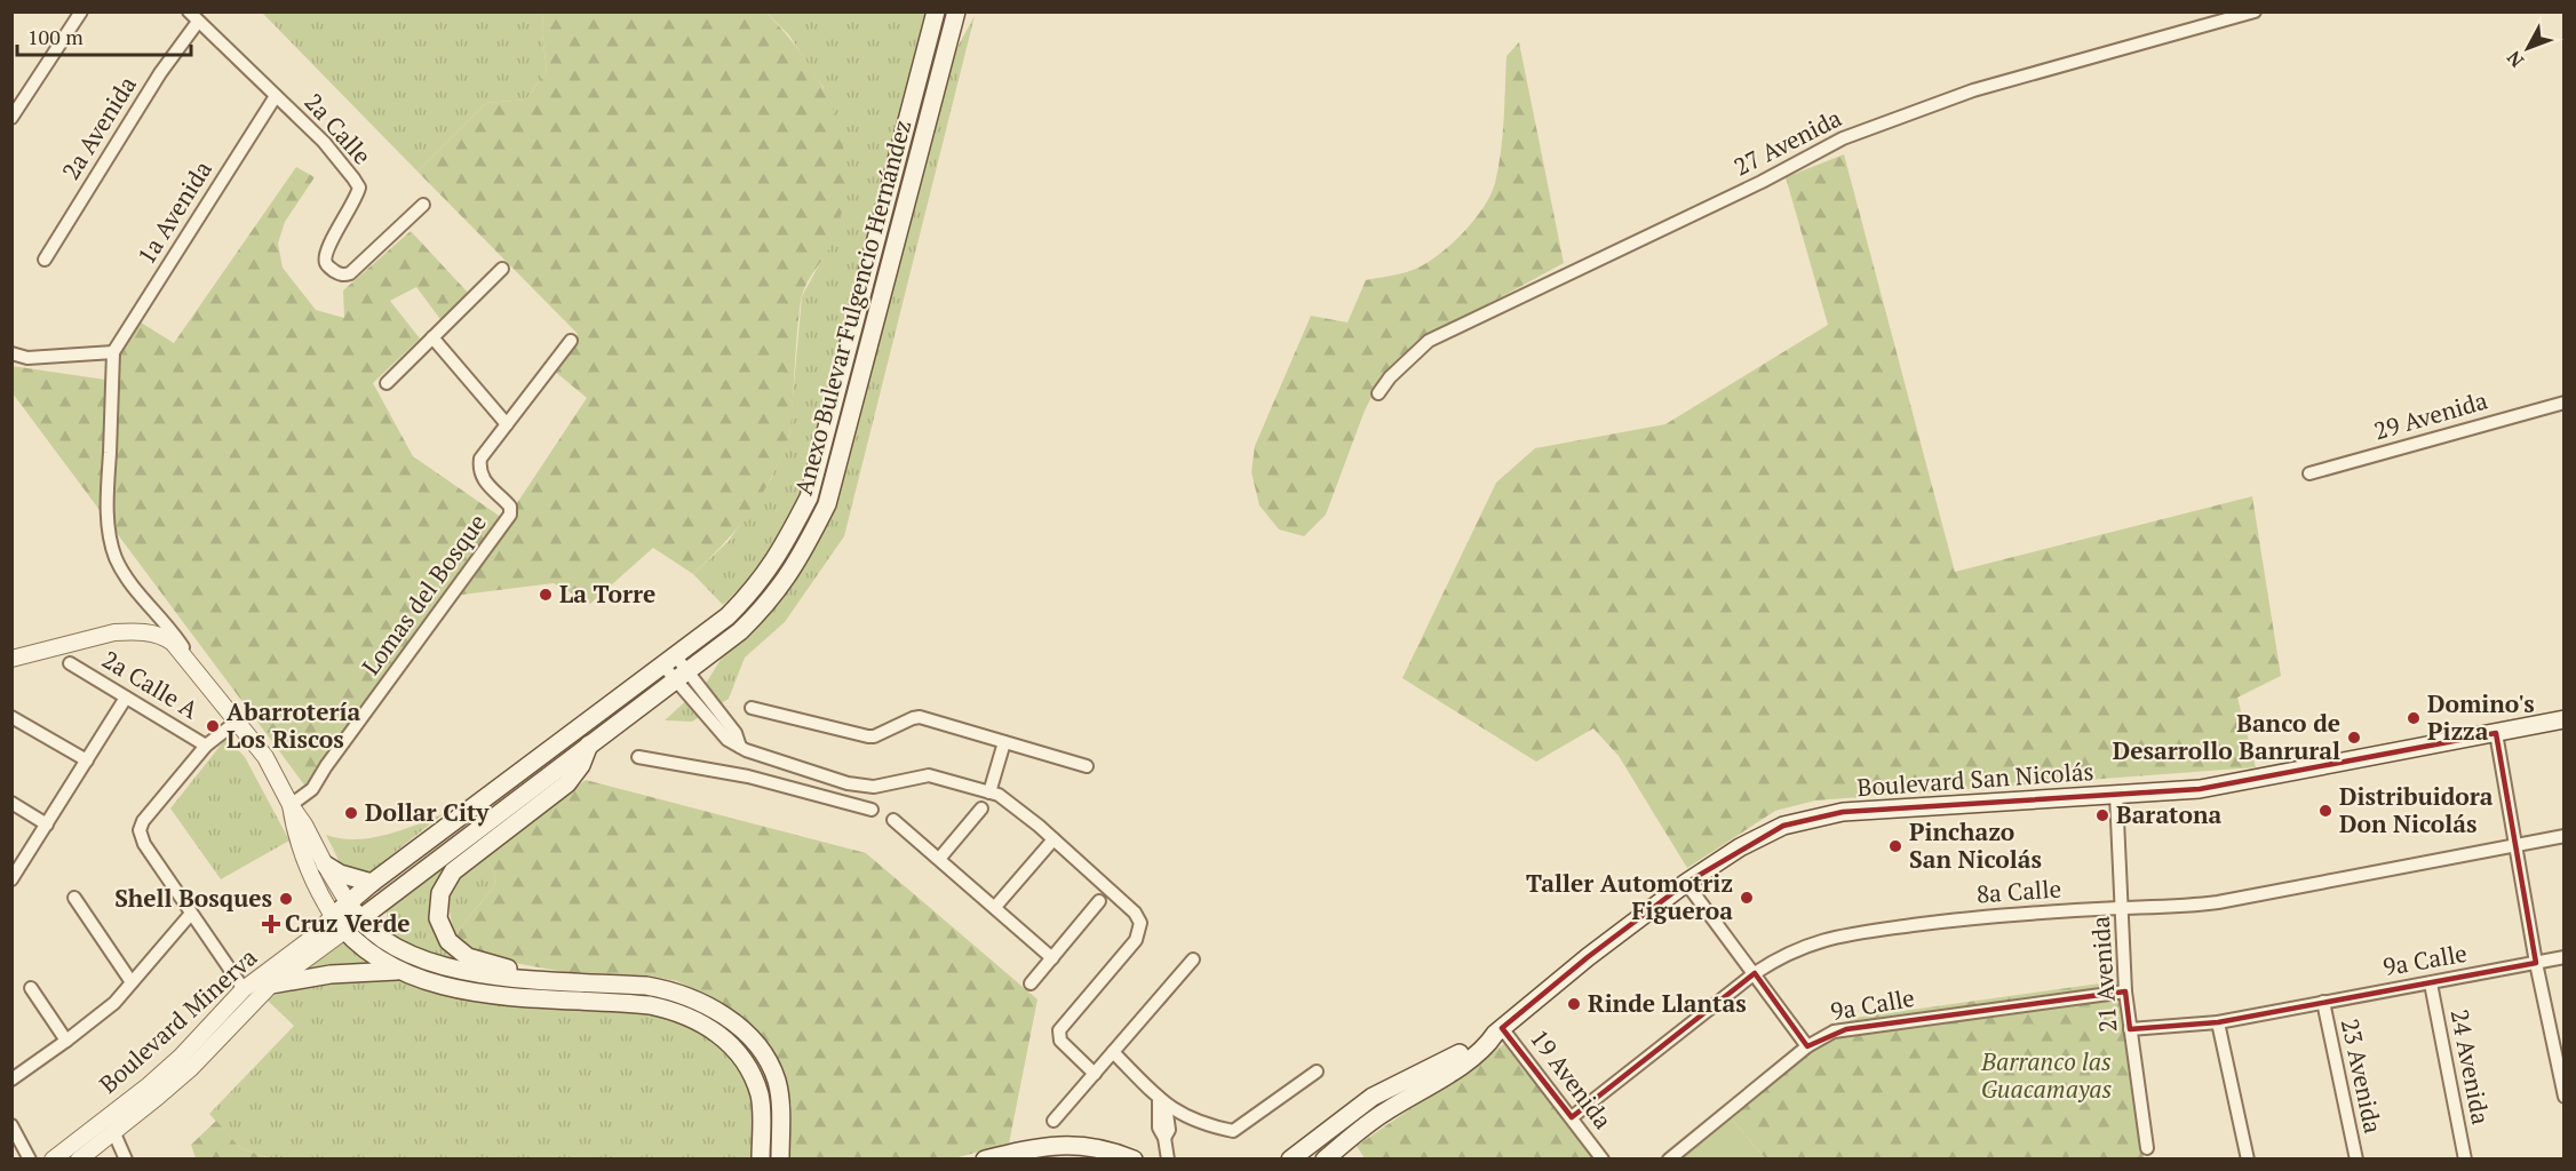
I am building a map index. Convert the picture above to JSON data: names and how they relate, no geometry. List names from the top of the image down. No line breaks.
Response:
{"streets":{"main road":["Anexo Bulevar Fulgencio Hernández","Boulevard San Nicolás"],"street":["2a Avenida","2a Calle","27 Avenida","1a Avenida","29 Avenida","Lomas del Bosque","2a Calle A","8a Calle","9a Calle","21 Avenida","Boulevard Minerva","24 Avenida","23 Avenida","19 Avenida"]},"crossings":[["2a Avenida","2a Calle"],["2a Calle","1a Avenida"],["Anexo Bulevar Fulgencio Hernández","Boulevard Minerva"],["Boulevard San Nicolás","21 Avenida"],["Boulevard San Nicolás","19 Avenida"],["8a Calle","21 Avenida"],["8a Calle","19 Avenida"],["9a Calle","21 Avenida"],["9a Calle","24 Avenida"],["9a Calle","23 Avenida"]],"parks":["Barranco las Guacamayas"],"places":{"other":["La Torre","Domino's Pizza","Abarrotería Los Riscos","Banco de Desarrollo Banrural","Distribuidora Don Nicolás","Dollar City","Baratona","Pinchazo San Nicolás","Taller Automotriz Figueroa","Shell Bosques","Rinde Llantas"],"health":["Cruz Verde"]},"scale_bar":"100 m","north":"bottom left"}
